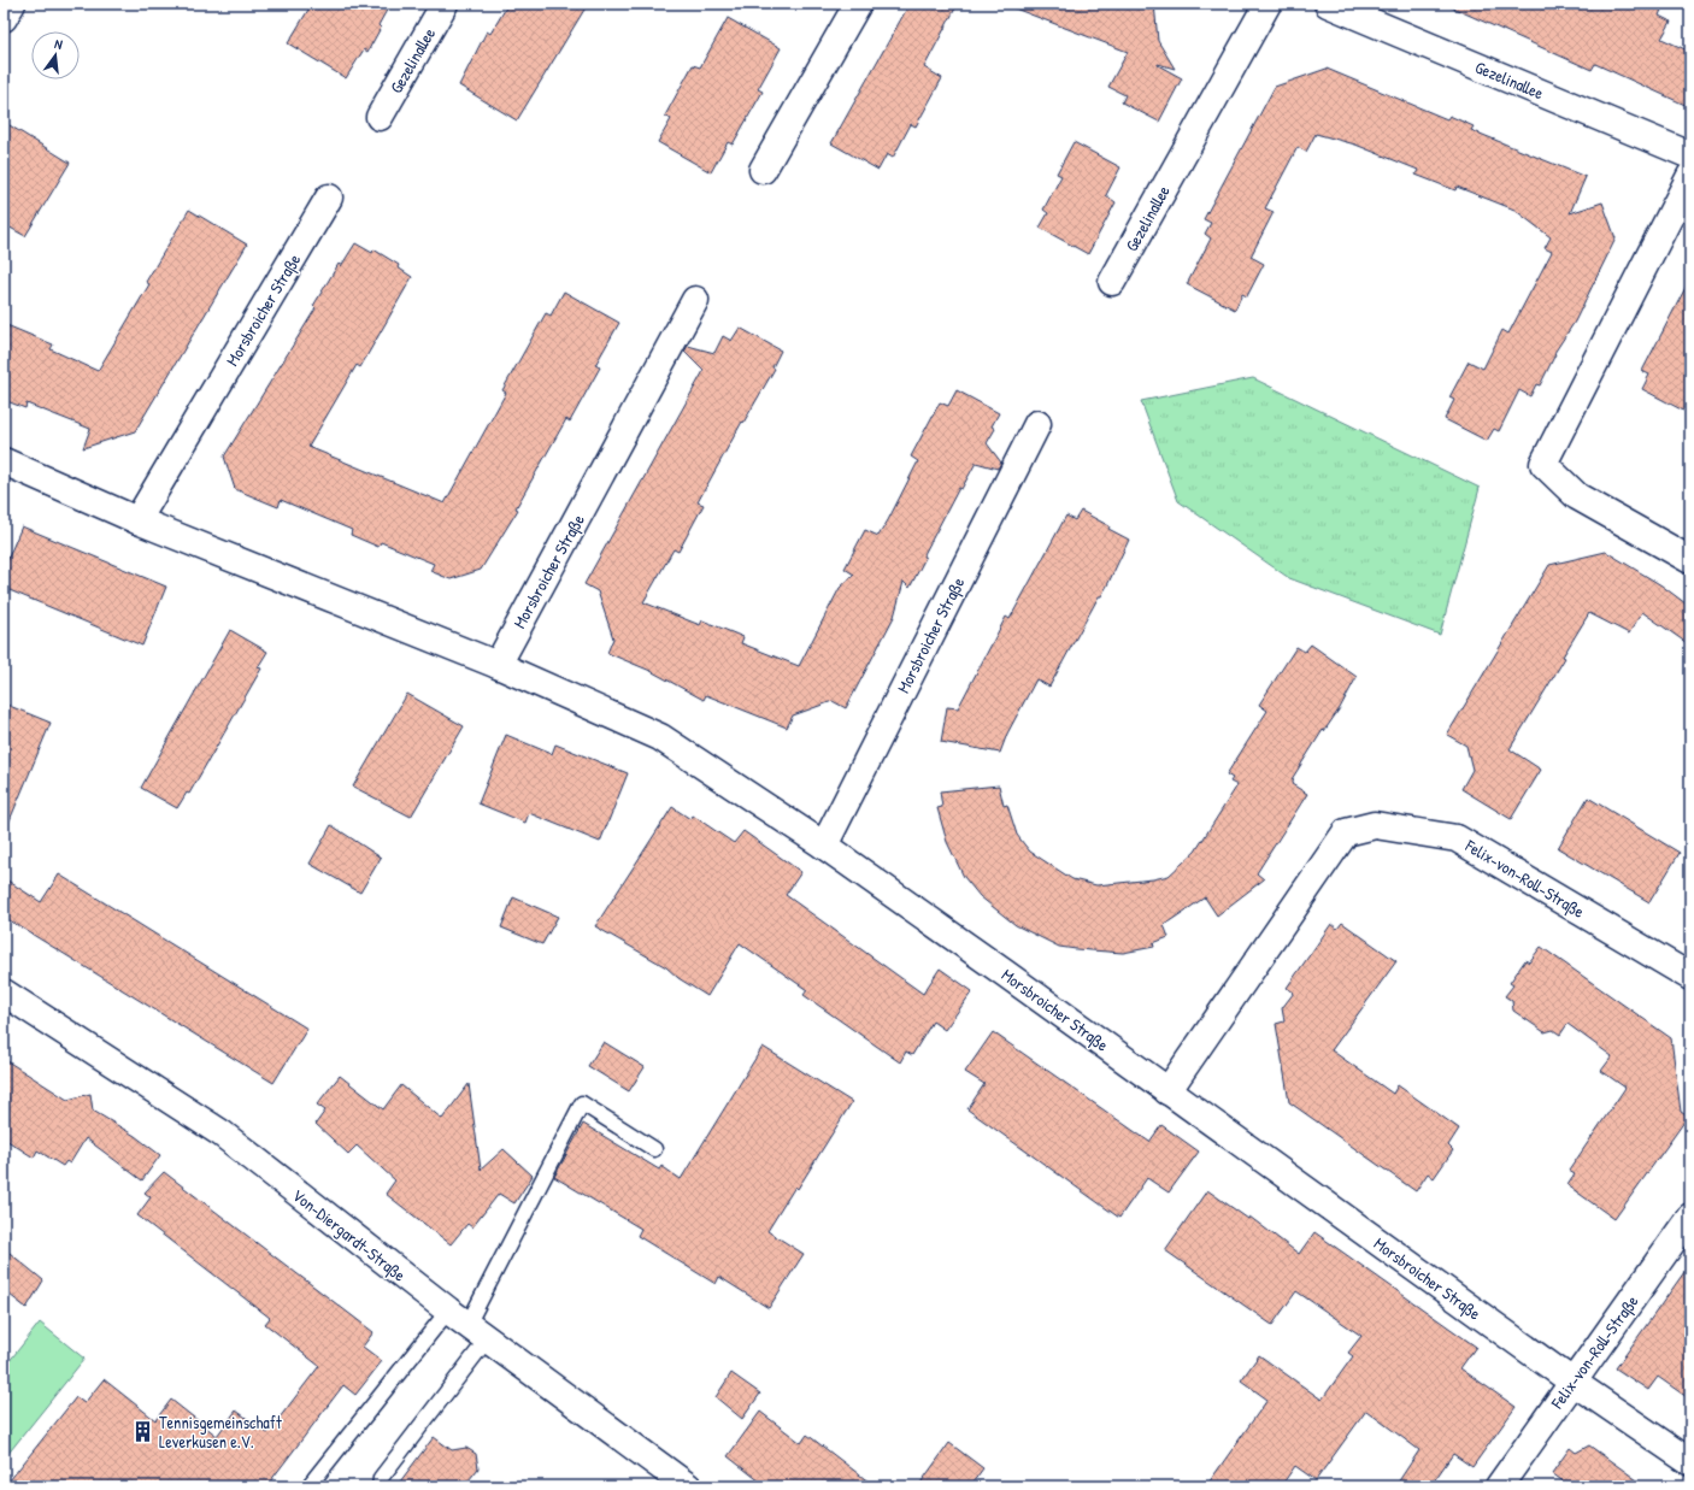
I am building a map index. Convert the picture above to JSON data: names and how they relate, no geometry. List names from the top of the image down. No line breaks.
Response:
{"streets":{"street":["Gezelinallee","Morsbroicher Straße","Felix-von-Roll-Straße","Von-Diergardt-Straße"]},"crossings":[["Morsbroicher Straße","Felix-von-Roll-Straße"]],"places":{"building":["Tennisgemeinschaft Leverkusen e.V."]},"north":"top"}
